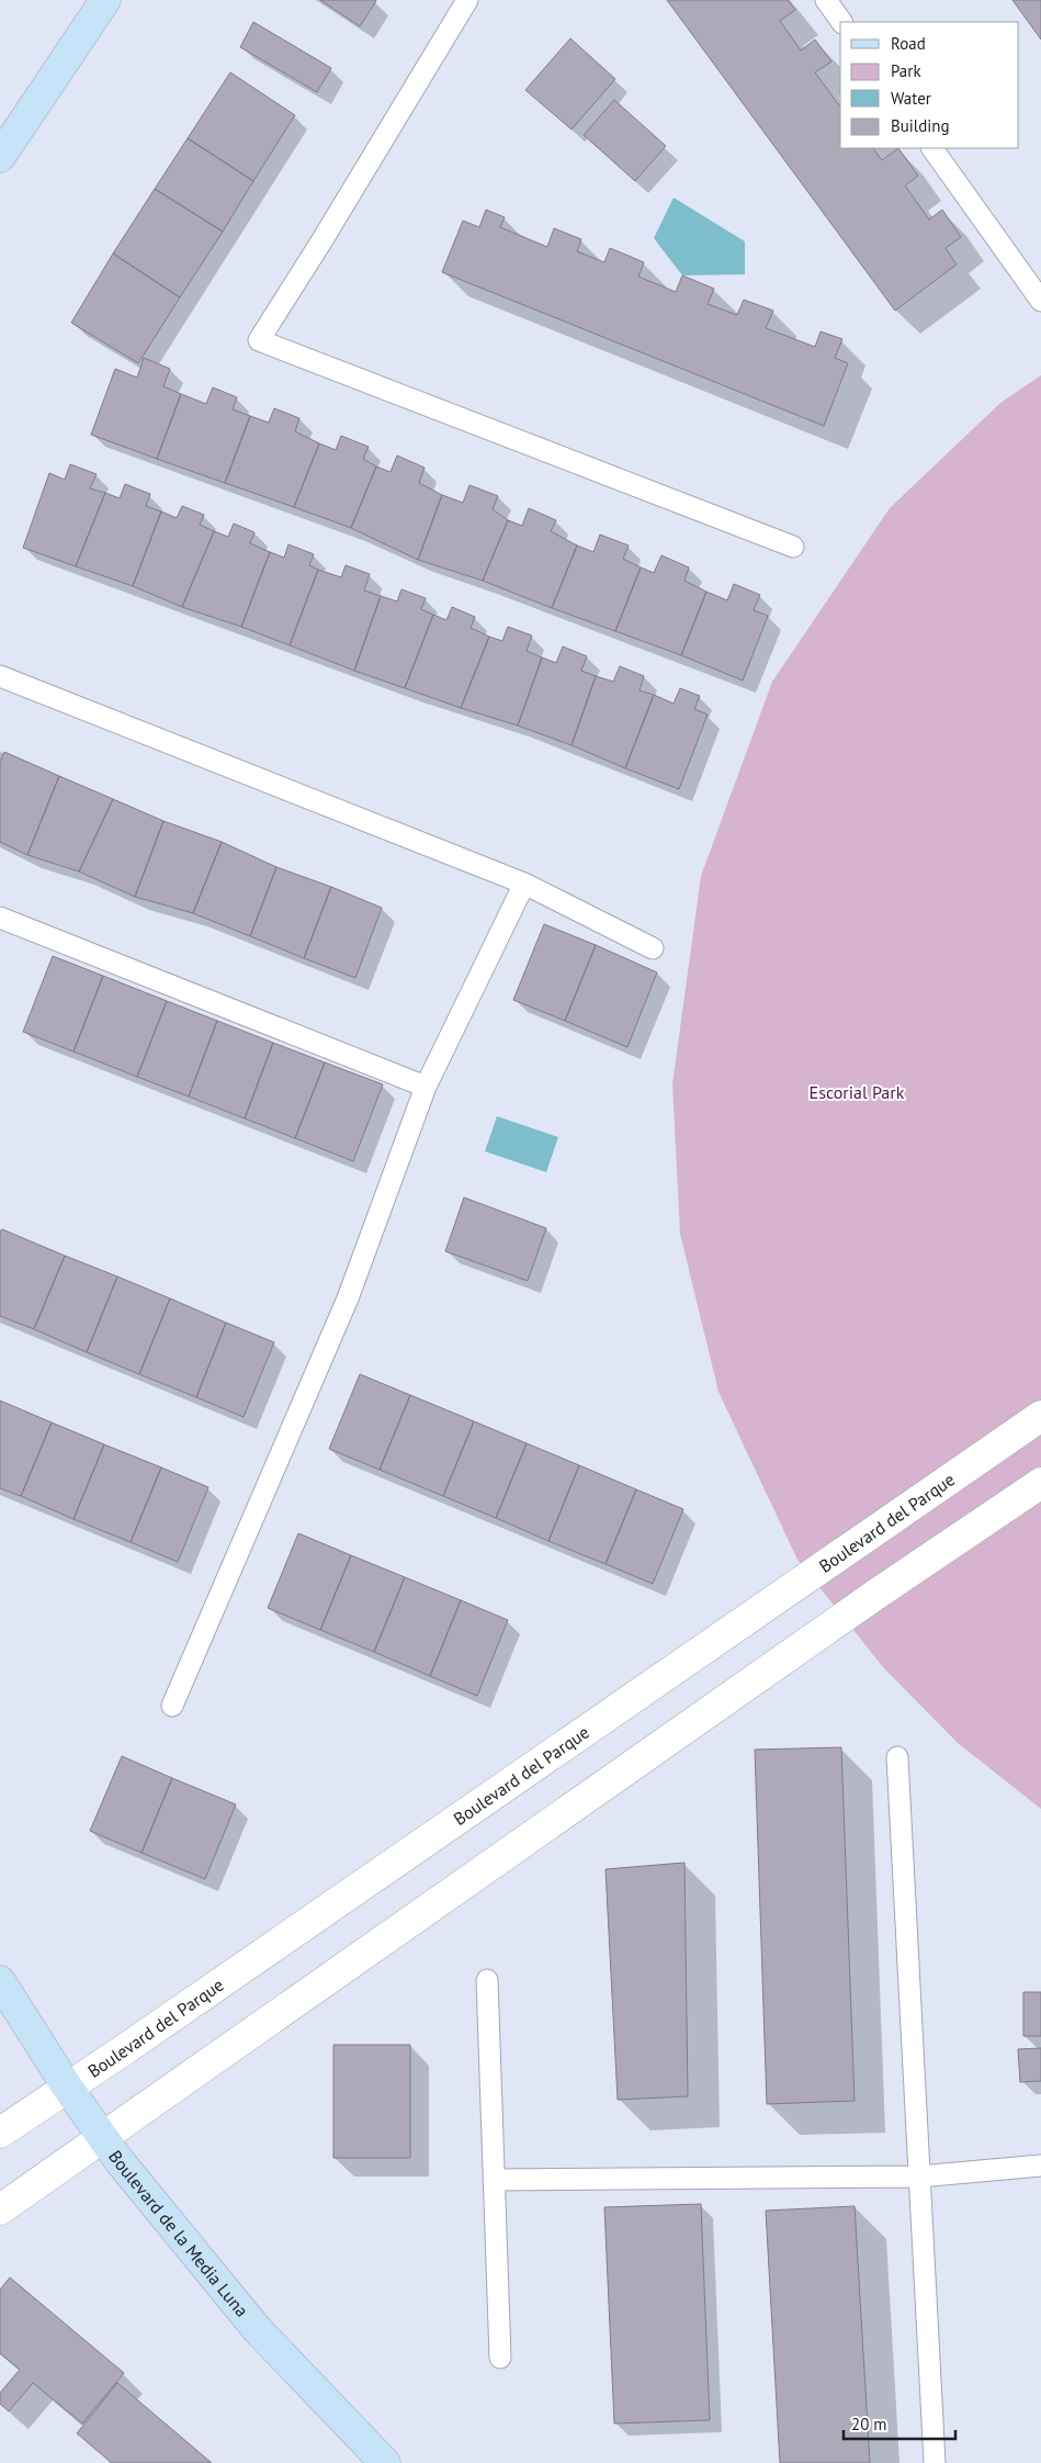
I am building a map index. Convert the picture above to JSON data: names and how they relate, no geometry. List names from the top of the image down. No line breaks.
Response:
{"streets":{"street":["Boulevard del Parque","Boulevard de la Media Luna"]},"crossings":[["Boulevard del Parque","Boulevard de la Media Luna"]],"parks":["Escorial Park"],"legend":["Road","Park","Water","Building"],"scale_bar":"20 m"}
